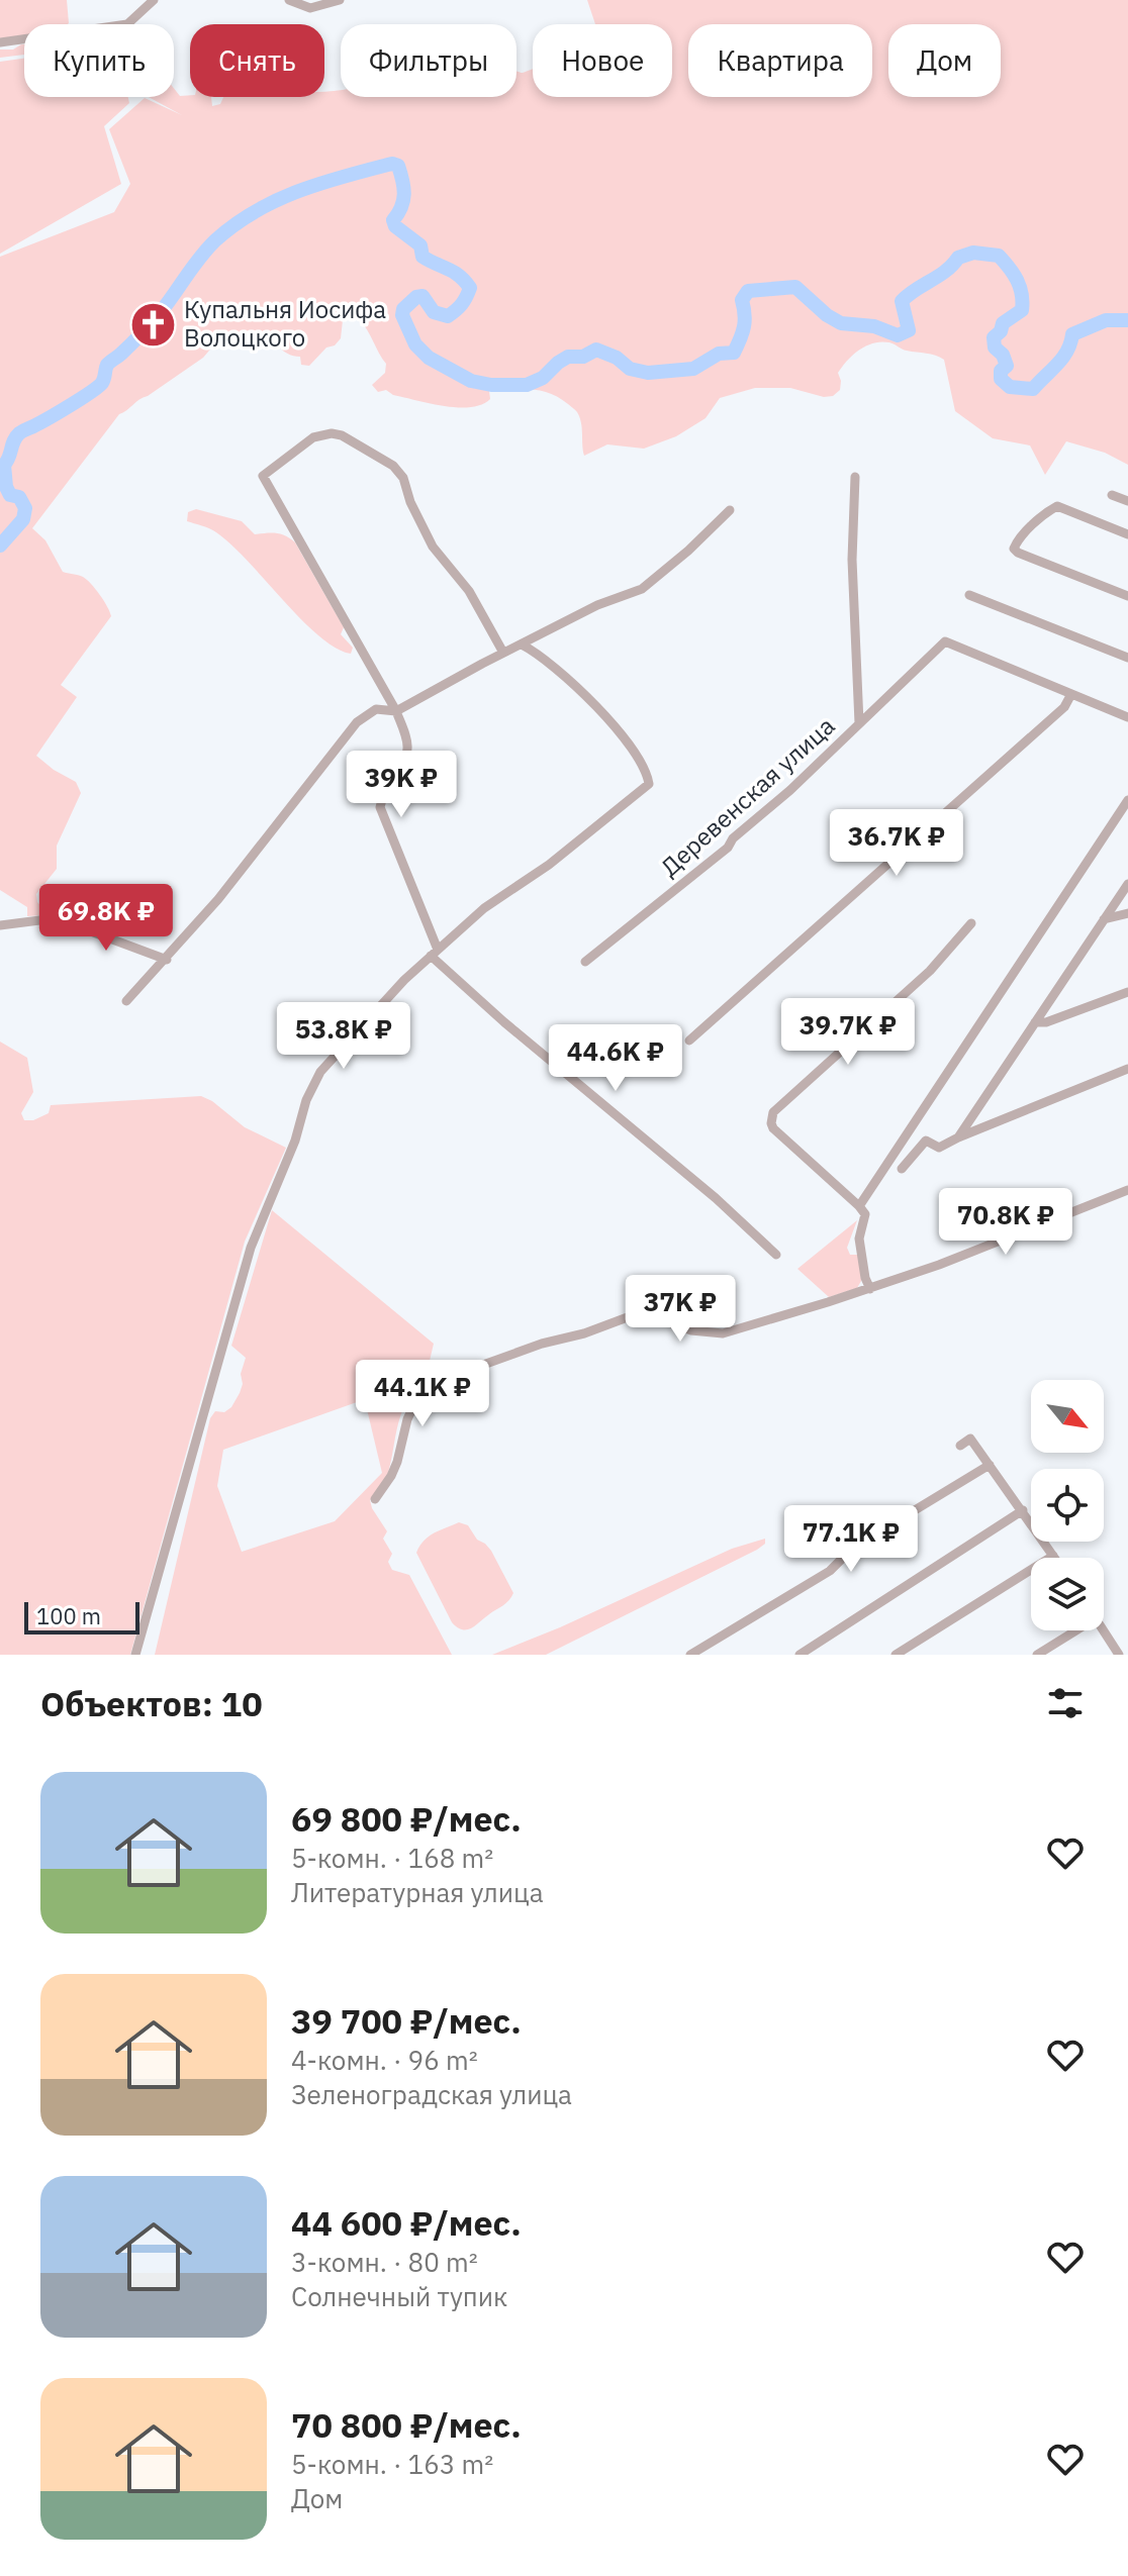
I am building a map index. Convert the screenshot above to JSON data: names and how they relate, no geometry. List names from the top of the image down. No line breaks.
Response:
{"streets":{"street":["Деревенская улица"]},"places":{"church":["Купальня Иосифа Волоцкого"]},"scale_bar":"100 m","north":"bottom right","page":{"chip":["Купить","Снять","Фильтры","Новое","Квартира","Дом"],"price":["39K ₽","36.7K ₽","69.8K ₽","39.7K ₽","53.8K ₽","44.6K ₽","70.8K ₽","37K ₽","44.1K ₽","77.1K ₽"],"scale":"100 m","heading":"Объектов: 10","list":[{"name":"69 800 ₽/мес.","note":"5-комн. · 168 m² · Литературная улица"},{"name":"39 700 ₽/мес.","note":"4-комн. · 96 m² · Зеленоградская улица"},{"name":"44 600 ₽/мес.","note":"3-комн. · 80 m² · Солнечный тупик"},{"name":"70 800 ₽/мес.","note":"5-комн. · 163 m² · Дом"}]}}
